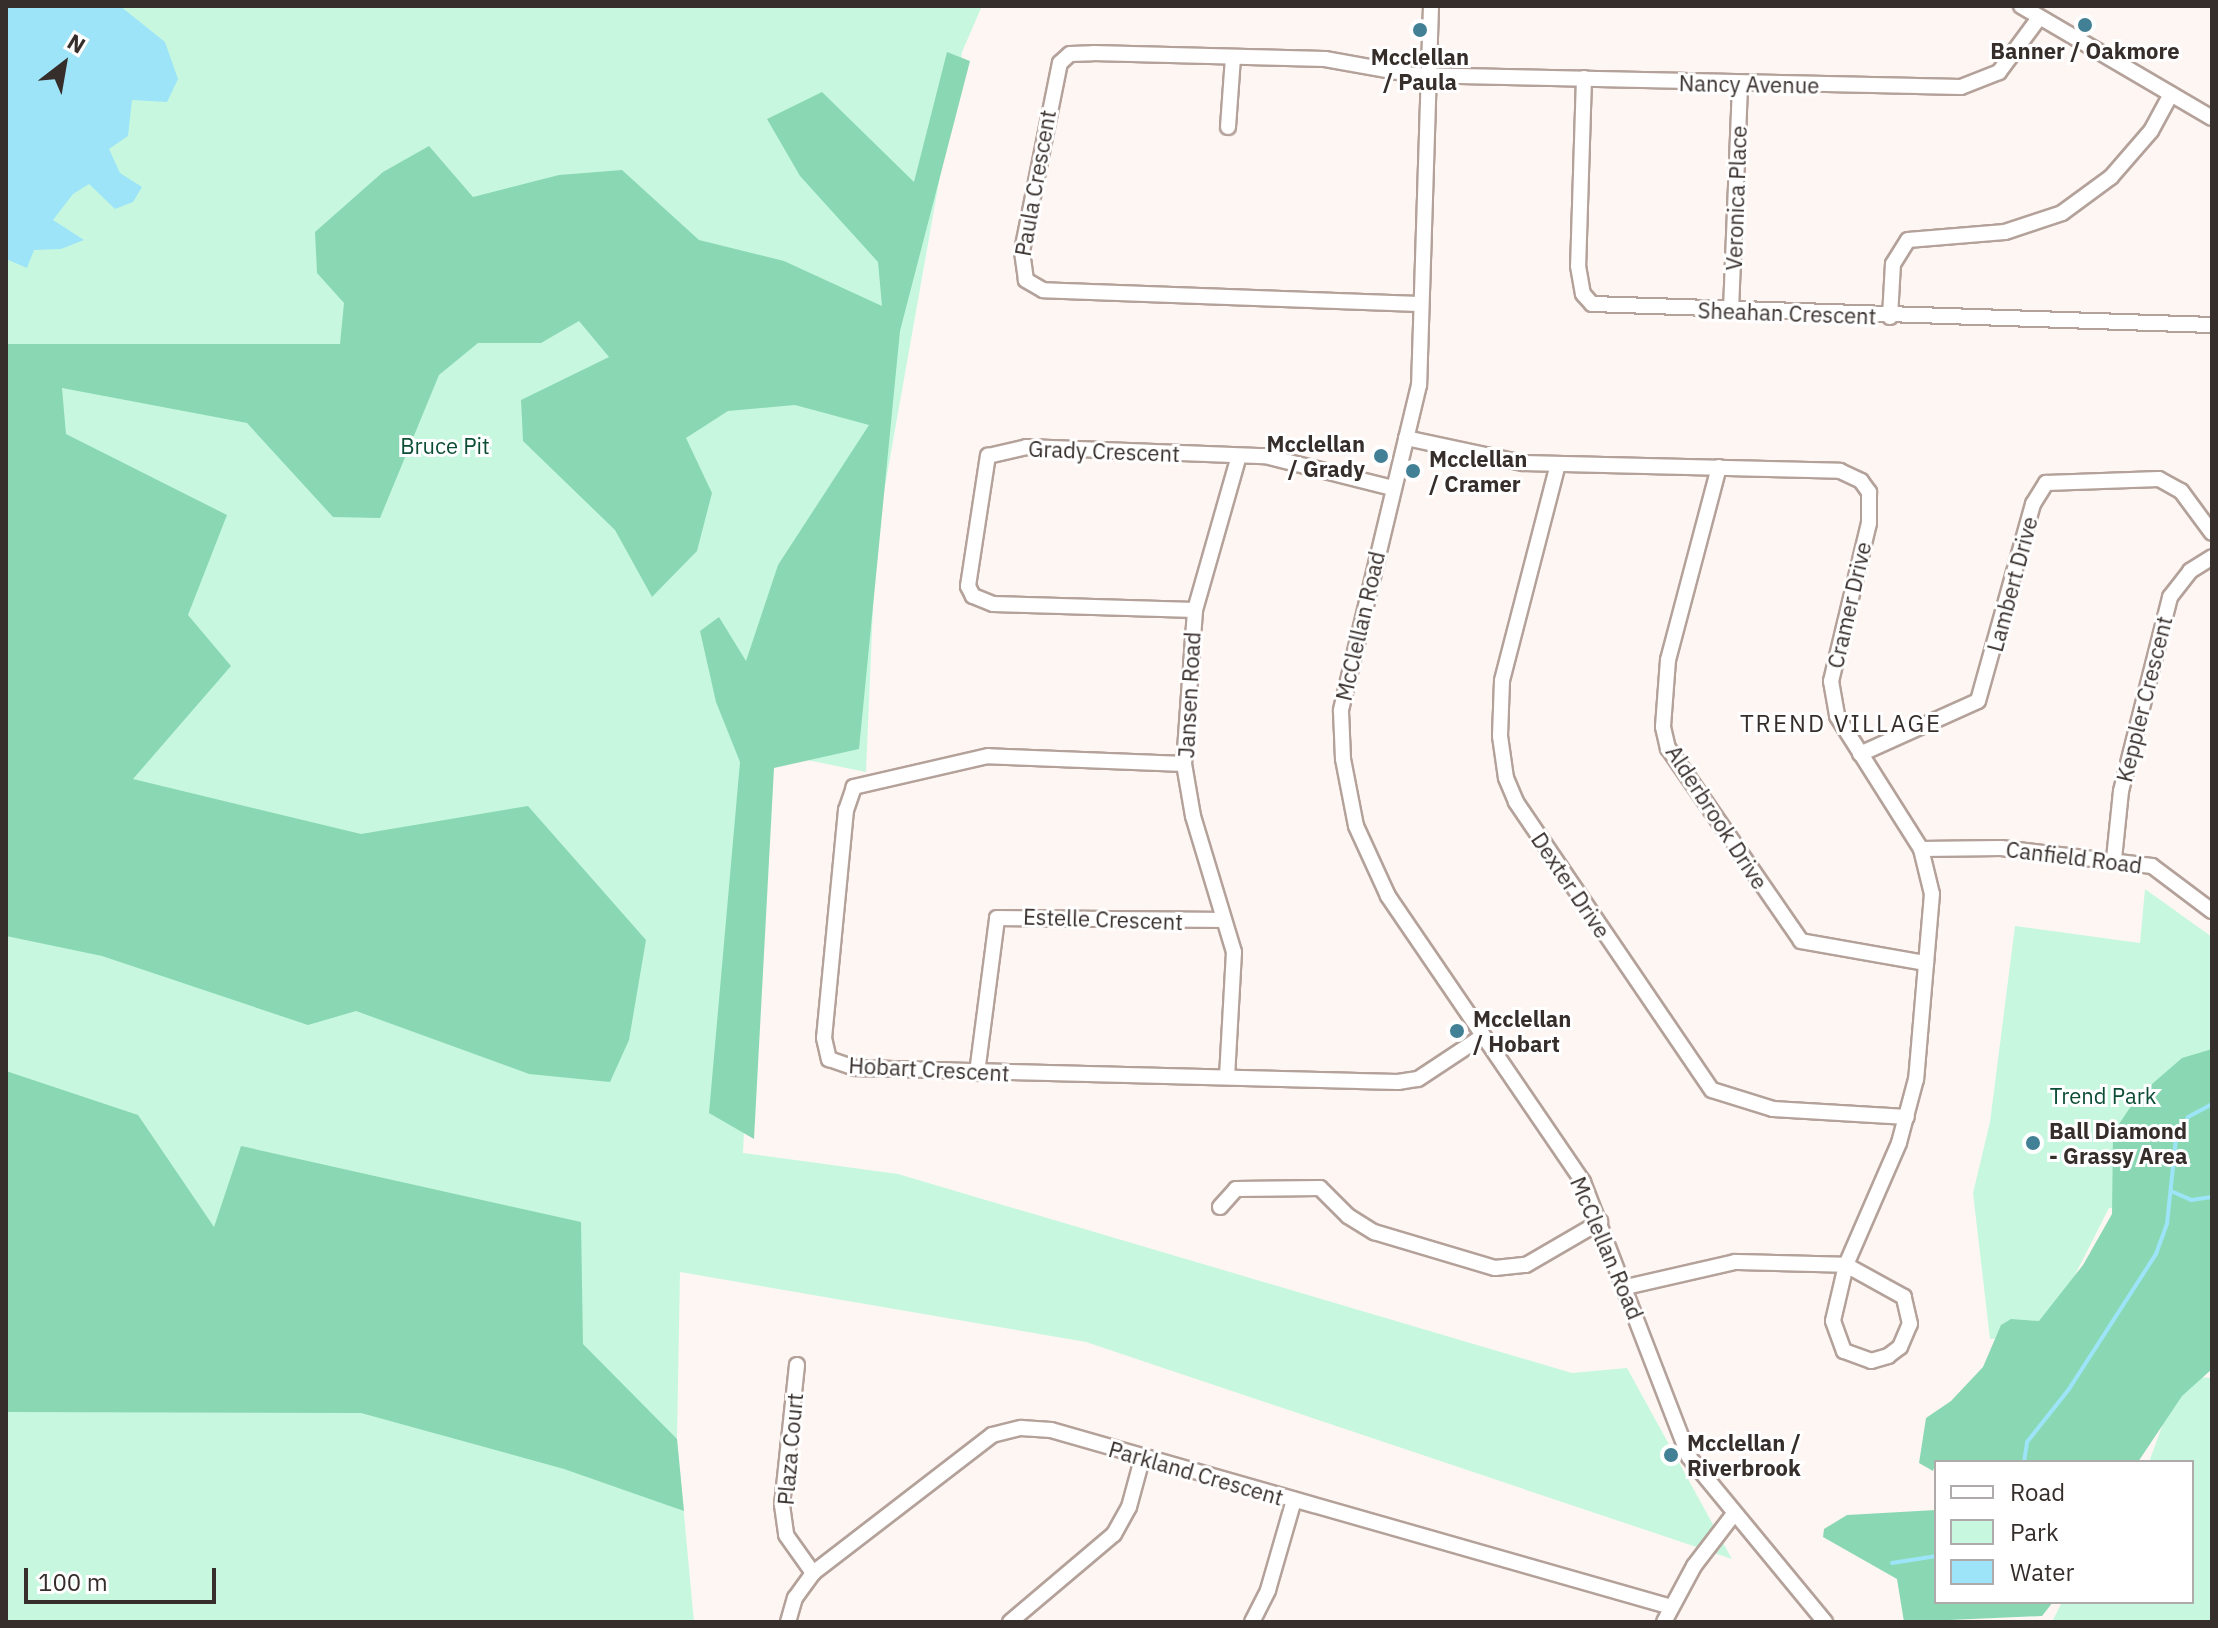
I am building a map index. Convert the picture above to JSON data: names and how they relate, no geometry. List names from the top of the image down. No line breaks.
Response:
{"streets":{"street":["Nancy Avenue","Paula Crescent","Veronica Place","Sheahan Crescent","Grady Crescent","Lambert Drive","Cramer Drive","McClellan Road","Jansen Road","Keppler Crescent","Alderbrook Drive","Canfield Road","Dexter Drive","Estelle Crescent","Hobart Crescent","Plaza Court","Parkland Crescent"]},"crossings":[["Nancy Avenue","Paula Crescent"],["Nancy Avenue","Veronica Place"],["Nancy Avenue","Sheahan Crescent"],["Nancy Avenue","McClellan Road"],["Paula Crescent","McClellan Road"],["Veronica Place","Sheahan Crescent"],["Grady Crescent","McClellan Road"],["Grady Crescent","Jansen Road"],["Lambert Drive","Cramer Drive"],["Cramer Drive","McClellan Road"],["Cramer Drive","Alderbrook Drive"],["Cramer Drive","Canfield Road"],["Cramer Drive","Dexter Drive"],["McClellan Road","Hobart Crescent"],["Jansen Road","Estelle Crescent"],["Jansen Road","Hobart Crescent"],["Keppler Crescent","Canfield Road"],["Estelle Crescent","Hobart Crescent"],["Plaza Court","Parkland Crescent"]],"districts":["TREND VILLAGE"],"parks":["Bruce Pit","Trend Park"],"places":["Banner / Oakmore","Mcclellan / Paula","Mcclellan / Grady","Mcclellan / Cramer","Mcclellan / Hobart","Ball Diamond - Grassy Area","Mcclellan / Riverbrook"],"legend":["Road","Park","Water"],"scale_bar":"100 m","north":"top right"}
